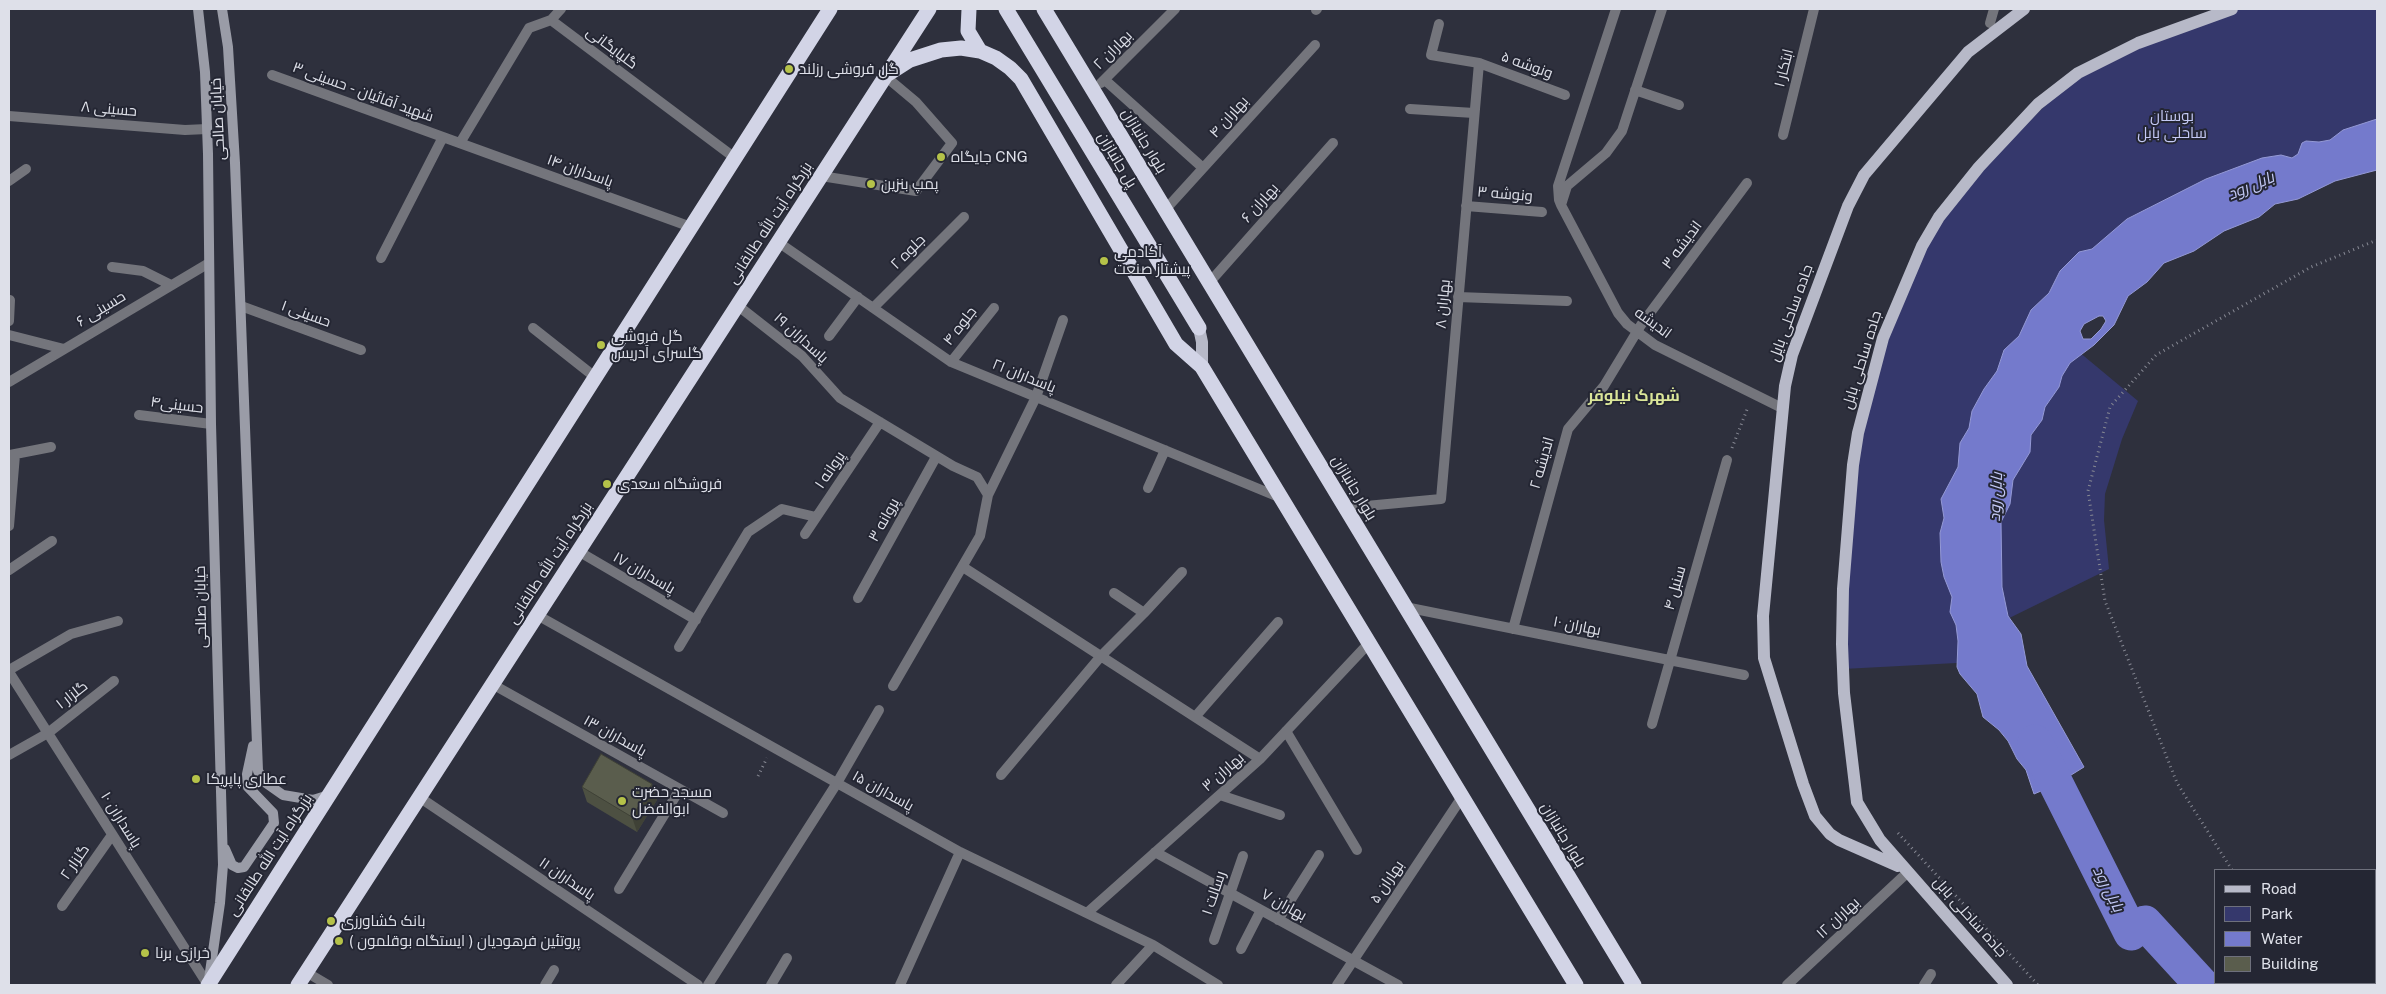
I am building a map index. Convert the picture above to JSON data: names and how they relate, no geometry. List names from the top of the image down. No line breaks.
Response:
{"streets":{"highway":["بلوار جانبازان","پل جانبازان","بزرگراه آیت الله طالقانی"],"main road":["خيابان صالحی","جاده ساحلی بایل","جاده ساحلی بابل","خیابان صالحی"],"street":["گلپایگانی","بهاران ۲","ونوشه ۵","ابتکار ۱","شهید آقائیان - حسینی ۳","حسینی ۸","بهاران ۴","پاسداران ۱۴","ونوشه ۳","بهاران ۶","اندیشه ۳","جلوه ۲","بهاران ۸","حسینی ۶","حسینی ۱","اندیشه","جلوه ۴","پاسداران ۱۹","پاسداران ۲۱","حسینی۴","اندیشه ۲","پروانه ۱","پروانه ۳","پاسداران ۱۷","سنبل ۴","بهاران ۱۰","گلزار ۱","پاسداران ۱۳","بهاران ۳","پاسداران ۱۵","پاسداران ١٠","گلزار ۲","پاسداران ١١","بهاران ۵","رسالت ۱","بهاران ۷","بهاران ۱۲"]},"crossings":[["گلپایگانی","بزرگراه آیت الله طالقانی"],["بهاران ۲","بلوار جانبازان"],["ونوشه ۵","بهاران ۸"],["شهید آقائیان - حسینی ۳","پاسداران ۱۴"],["حسینی ۸","خيابان صالحی"],["بهاران ۴","بلوار جانبازان"],["خيابان صالحی","حسینی ۱"],["خيابان صالحی","خیابان صالحی"],["بلوار جانبازان","بهاران ۶"],["بلوار جانبازان","بهاران ۸"],["بلوار جانبازان","بهاران ۱۰"],["پاسداران ۱۴","بزرگراه آیت الله طالقانی"],["ونوشه ۳","بهاران ۸"],["بزرگراه آیت الله طالقانی","پاسداران ۱۹"],["بزرگراه آیت الله طالقانی","پاسداران ۲۱"],["بزرگراه آیت الله طالقانی","پاسداران ۱۷"],["بزرگراه آیت الله طالقانی","خیابان صالحی"],["بزرگراه آیت الله طالقانی","پاسداران ۱۳"],["بزرگراه آیت الله طالقانی","پاسداران ۱۵"],["بزرگراه آیت الله طالقانی","پاسداران ١٠"],["بزرگراه آیت الله طالقانی","پاسداران ١١"],["اندیشه ۳","اندیشه"],["اندیشه ۳","اندیشه ۲"],["جلوه ۲","پاسداران ۲۱"],["حسینی ۶","خیابان صالحی"],["جاده ساحلی بایل","اندیشه"],["جاده ساحلی بایل","جاده ساحلی بابل"],["اندیشه","اندیشه ۲"],["جلوه ۴","پاسداران ۲۱"],["پاسداران ۱۹","پروانه ۱"],["پاسداران ۱۹","پروانه ۳"],["جاده ساحلی بابل","بهاران ۱۲"],["حسینی۴","خیابان صالحی"],["اندیشه ۲","بهاران ۱۰"],["سنبل ۴","بهاران ۱۰"],["خیابان صالحی","پاسداران ١٠"],["گلزار ۱","پاسداران ١٠"],["بهاران ۳","پاسداران ۱۵"],["بهاران ۳","بهاران ۷"],["پاسداران ١٠","گلزار ۲"],["بهاران ۵","بهاران ۷"],["رسالت ۱","بهاران ۷"]],"districts":["شهرک نیلوفر"],"water":["بابل رود"],"parks":["بوستان ساحلی بابل"],"places":["گل فروشی رزلند","جایگاه CNG","پمپ بنزین","آکادمی پیشتاز صنعت","گل فروشی گلسرای آدریس","فروشگاه سعدی","عطاری پاپریکا","مسجد حضرت ابوالفضل","بانک کشاورزی","پروتئین فرهودیان ( ایستگاه بوقلمون )","خرازی برنا"],"legend":["Road","Park","Water","Building"]}
